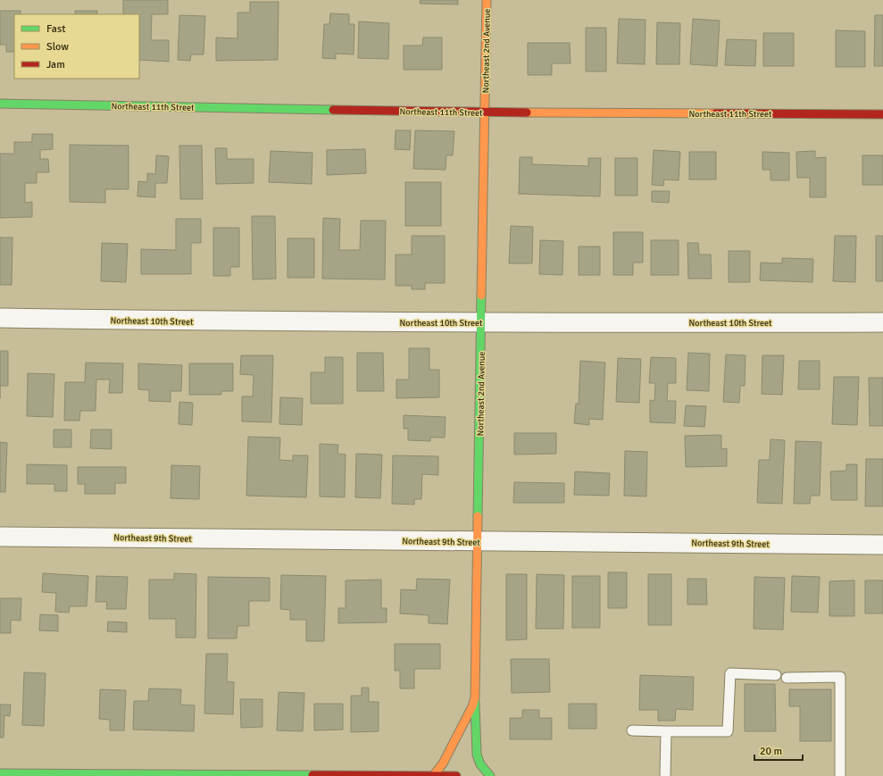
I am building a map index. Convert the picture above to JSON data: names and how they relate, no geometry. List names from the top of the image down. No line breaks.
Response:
{"streets":{"street":["Northeast 2nd Avenue","Northeast 11th Street","Northeast 10th Street","Northeast 9th Street"]},"crossings":[["Northeast 2nd Avenue","Northeast 11th Street"],["Northeast 2nd Avenue","Northeast 10th Street"],["Northeast 2nd Avenue","Northeast 9th Street"]],"legend":["Fast","Slow","Jam"],"scale_bar":"20 m"}
